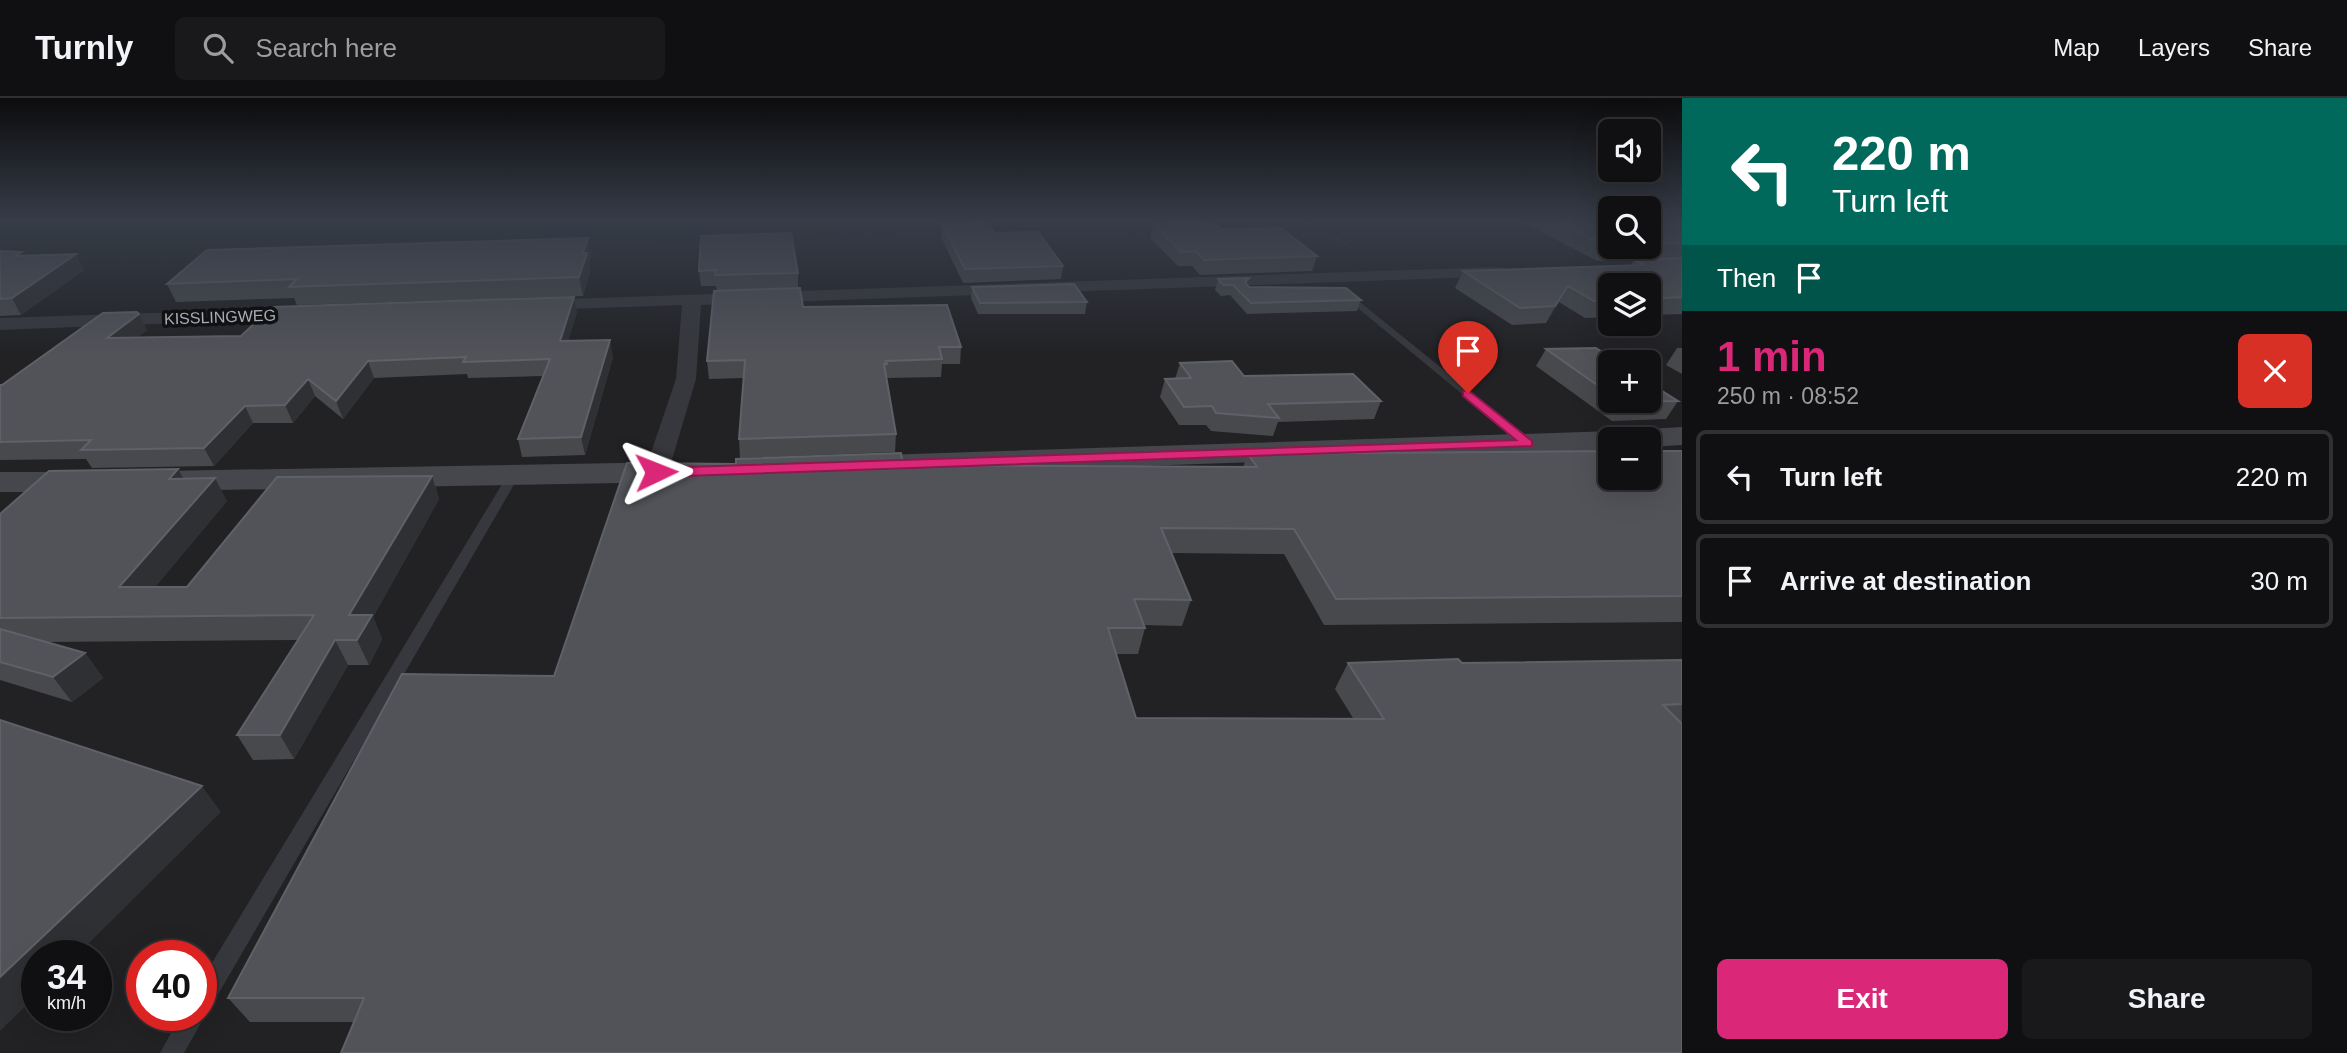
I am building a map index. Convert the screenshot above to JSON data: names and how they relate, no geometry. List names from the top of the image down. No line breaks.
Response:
{"streets":{"street":["KISSLINGWEG"]},"page":{"header":"Turnly","search":"Search here","nav":["Map","Layers","Share"],"turn":["220 m","Turn left"],"map_buttons":["+","−"],"then":"Then","heading":["1 min","250 m · 08:52"],"list":[{"name":"Turn left","value":"220 m"},{"name":"Arrive at destination","value":"30 m"}],"speed":"34 km/h","limit":"40","buttons":["Exit","Share"]}}
